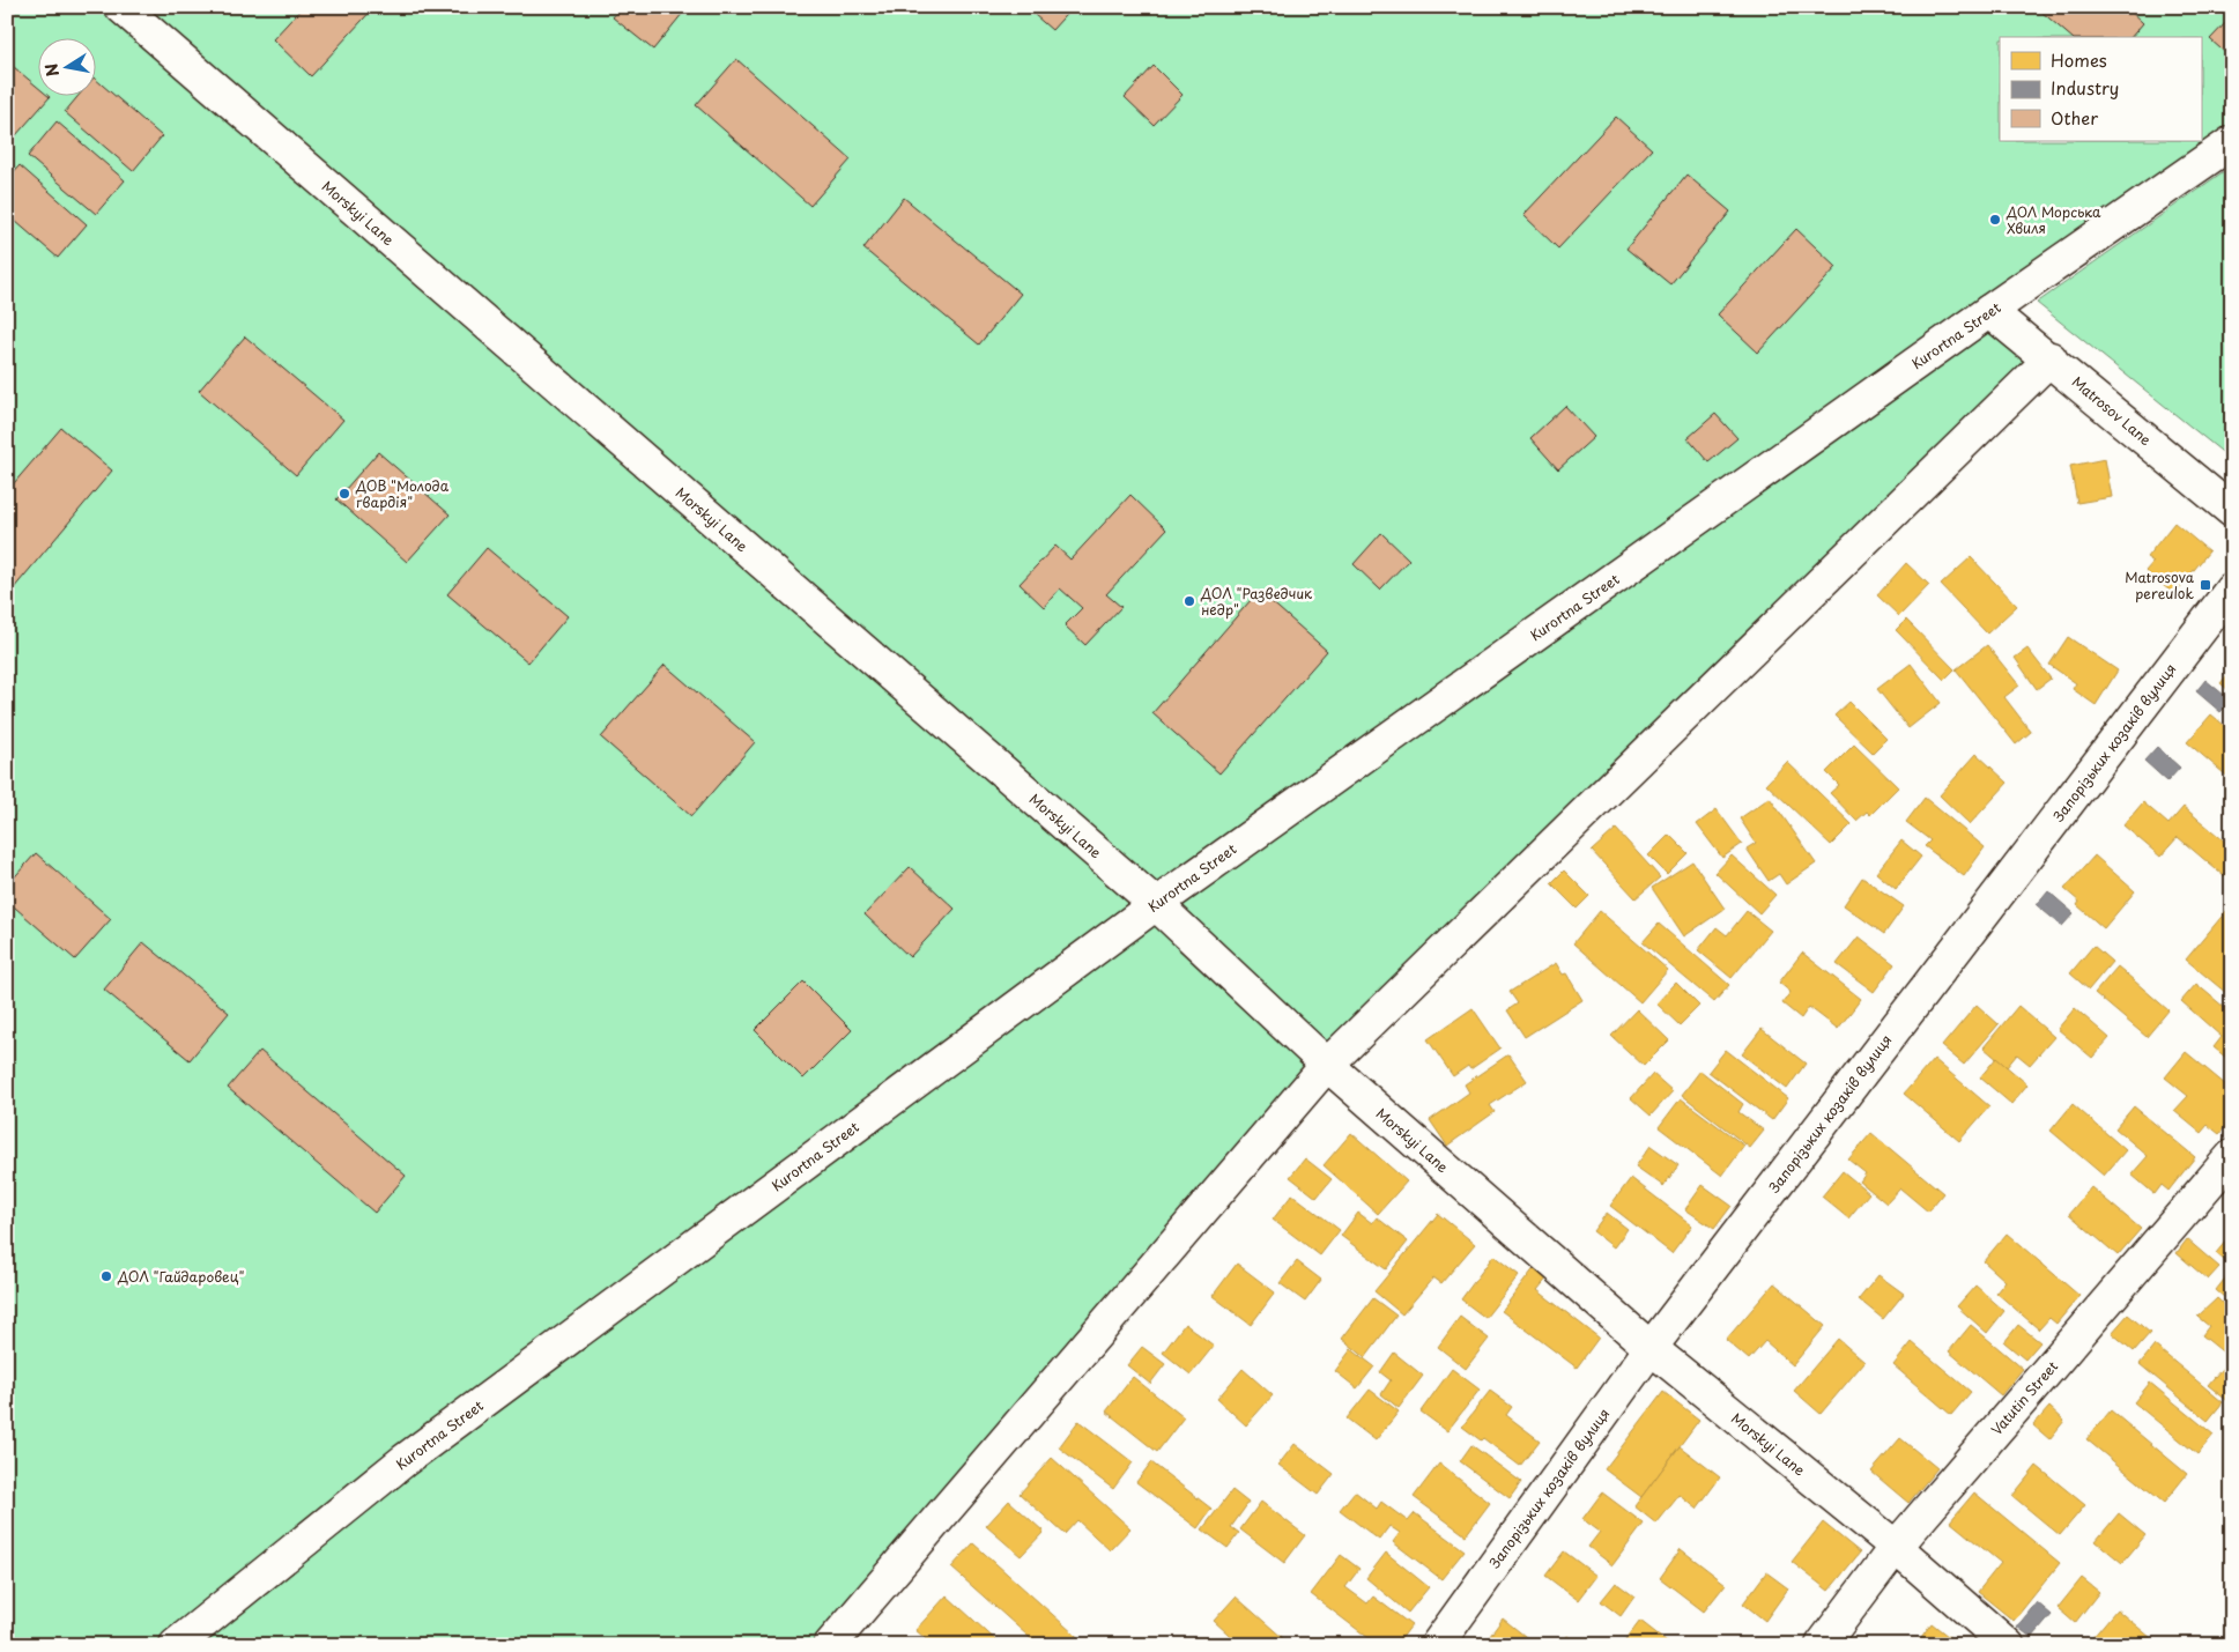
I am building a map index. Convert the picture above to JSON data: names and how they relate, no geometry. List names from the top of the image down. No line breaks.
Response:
{"streets":{"street":["Morskyi Lane","Kurortna Street","Matrosov Lane","Запорізьких козаків вулиця","Vatutin Street"]},"crossings":[["Morskyi Lane","Kurortna Street"],["Morskyi Lane","Запорізьких козаків вулиця"],["Morskyi Lane","Vatutin Street"],["Kurortna Street","Matrosov Lane"]],"places":{"other":["ДОЛ Морська Хвиля","ДОВ \"Молода гвардія\"","ДОЛ \"Разведчик недр\"","ДОЛ \"Гайдаровец\""],"transit":["Matrosova pereulok"]},"legend":["Homes","Industry","Other"],"north":"left"}
